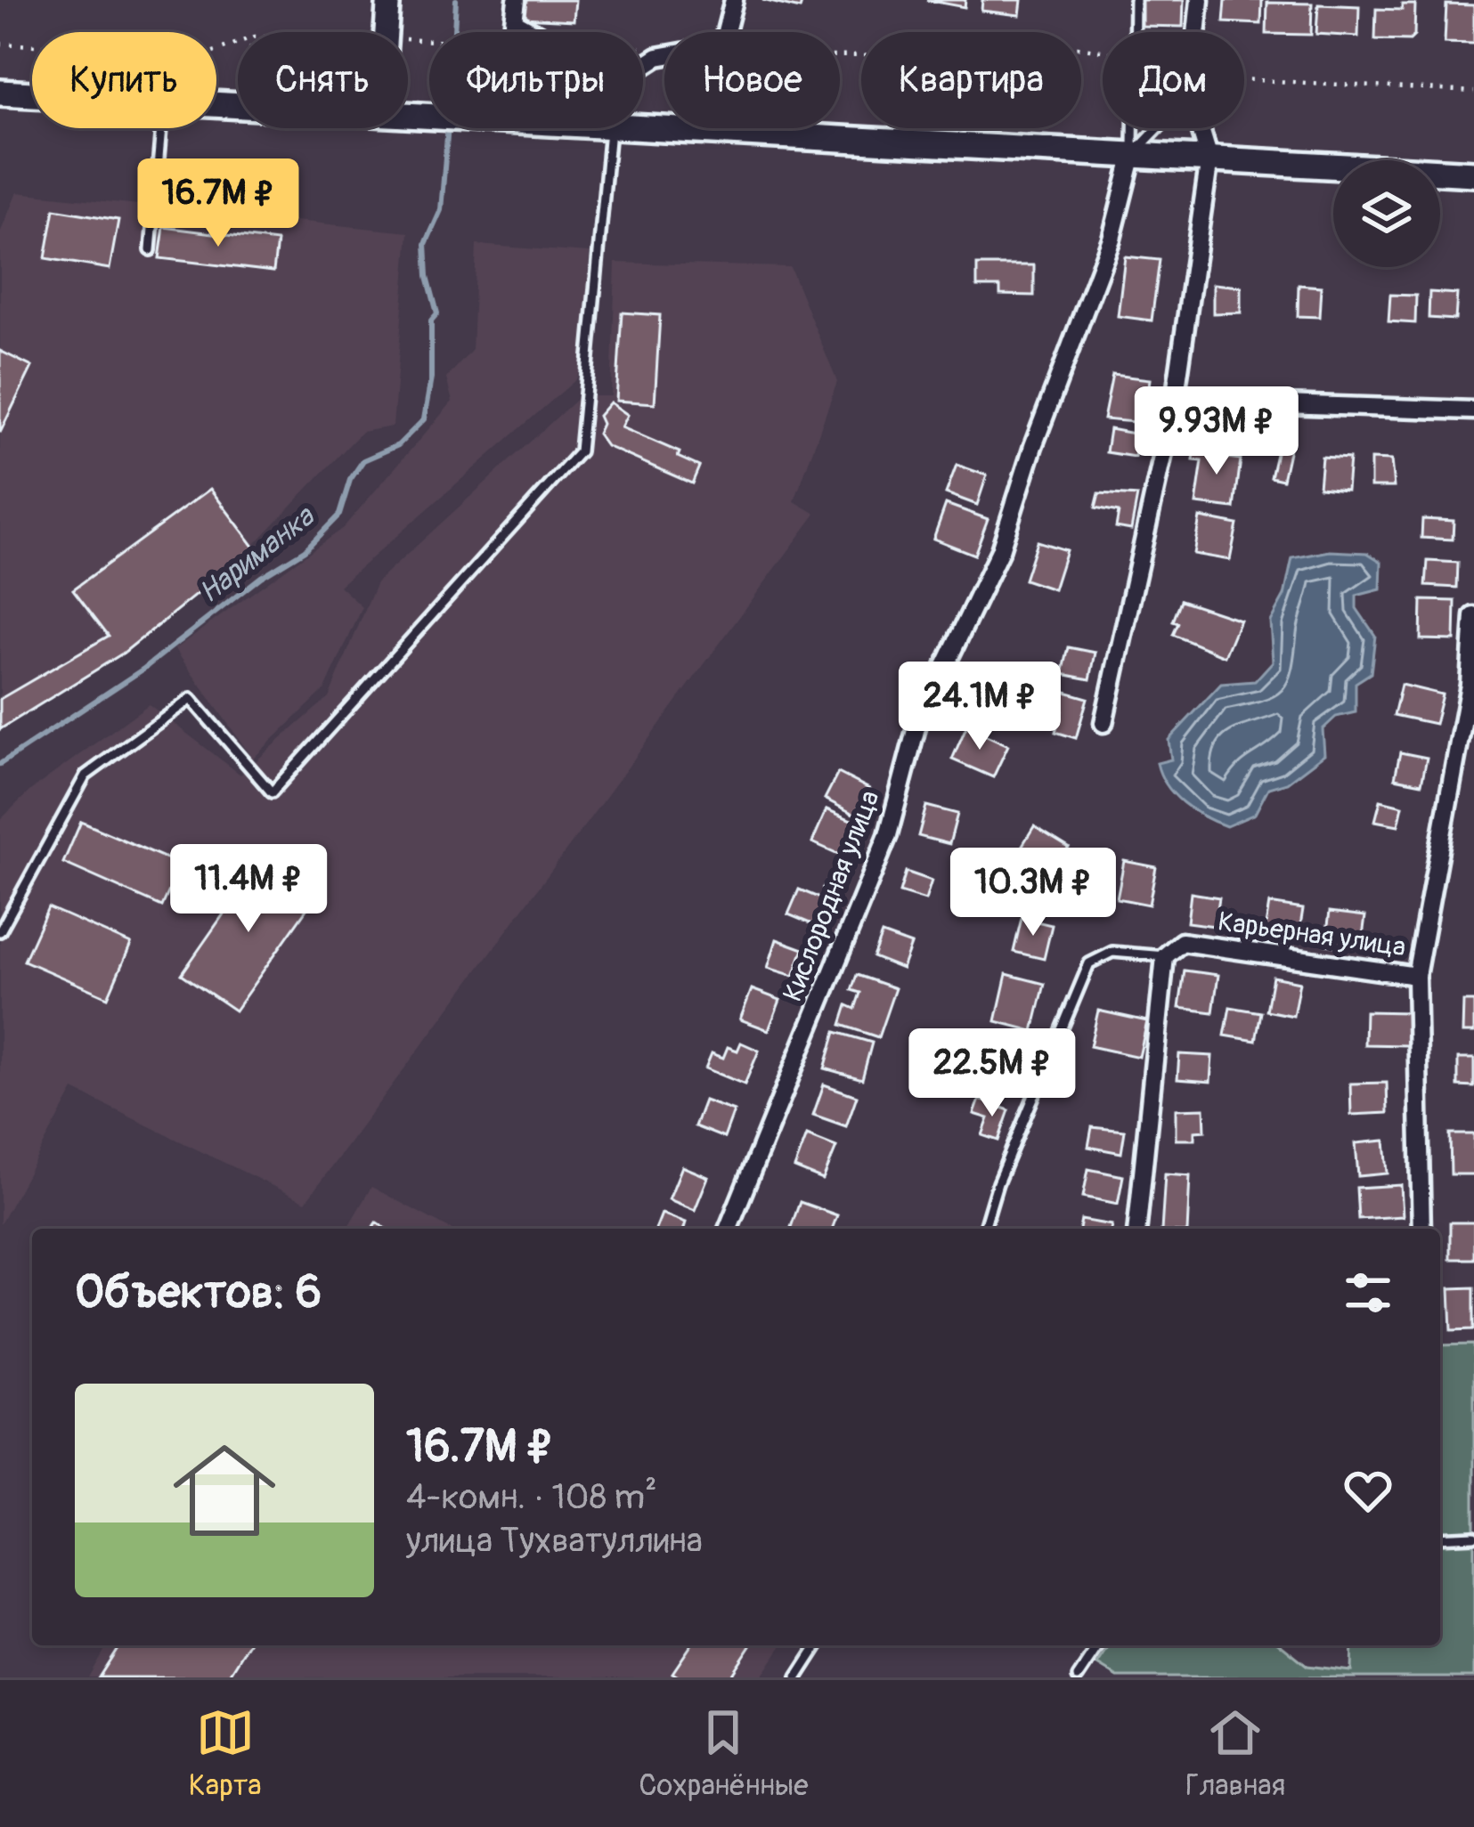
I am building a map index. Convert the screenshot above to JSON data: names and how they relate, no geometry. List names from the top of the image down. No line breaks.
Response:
{"streets":{"street":["Кислородная улица","Карьерная улица"]},"water":["Нариманка"],"page":{"chip":["Купить","Снять","Фильтры","Новое","Квартира","Дом"],"price":["16.7M ₽","9.93M ₽","24.1M ₽","11.4M ₽","10.3M ₽","22.5M ₽"],"heading":"Объектов: 6","list":[{"name":"16.7M ₽","note":"4-комн. · 108 m² · улица Тухватуллина"}],"tabs":["Карта","Сохранённые","Главная"]}}
